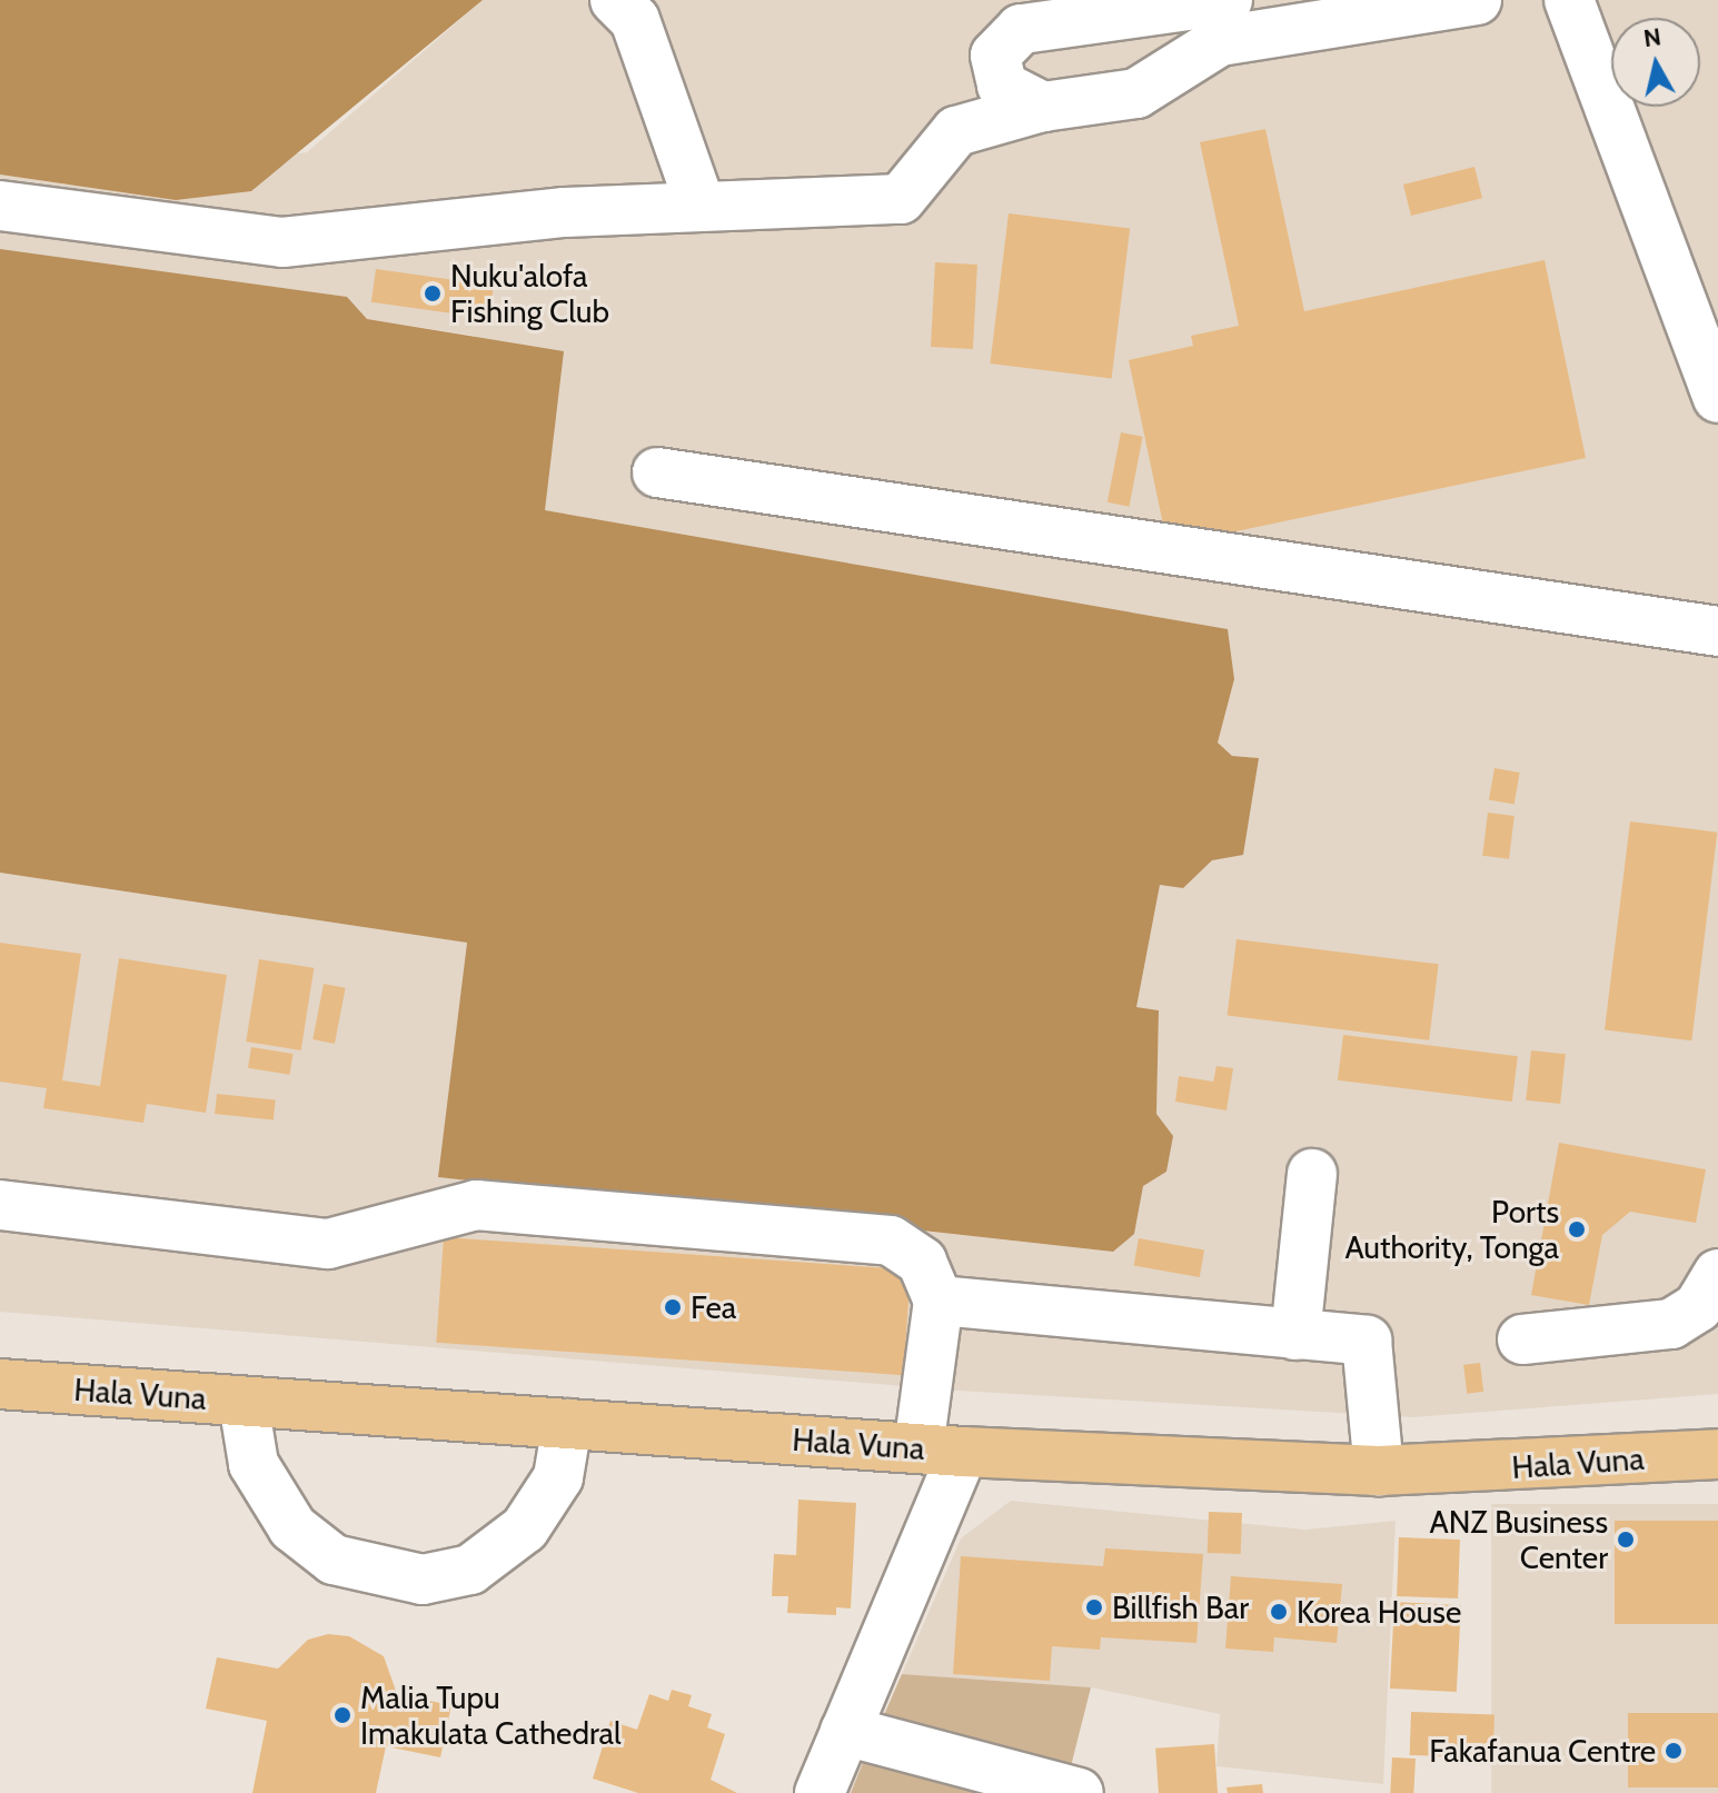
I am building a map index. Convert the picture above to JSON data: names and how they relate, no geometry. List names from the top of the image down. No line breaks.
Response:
{"streets":{"main road":["Hala Vuna"]},"places":["Nuku'alofa Fishing Club","Ports Authority, Tonga","Fea","ANZ Business Center","Billfish Bar","Korea House","Malia Tupu Imakulata Cathedral","Fakafanua Centre"],"north":"top"}
